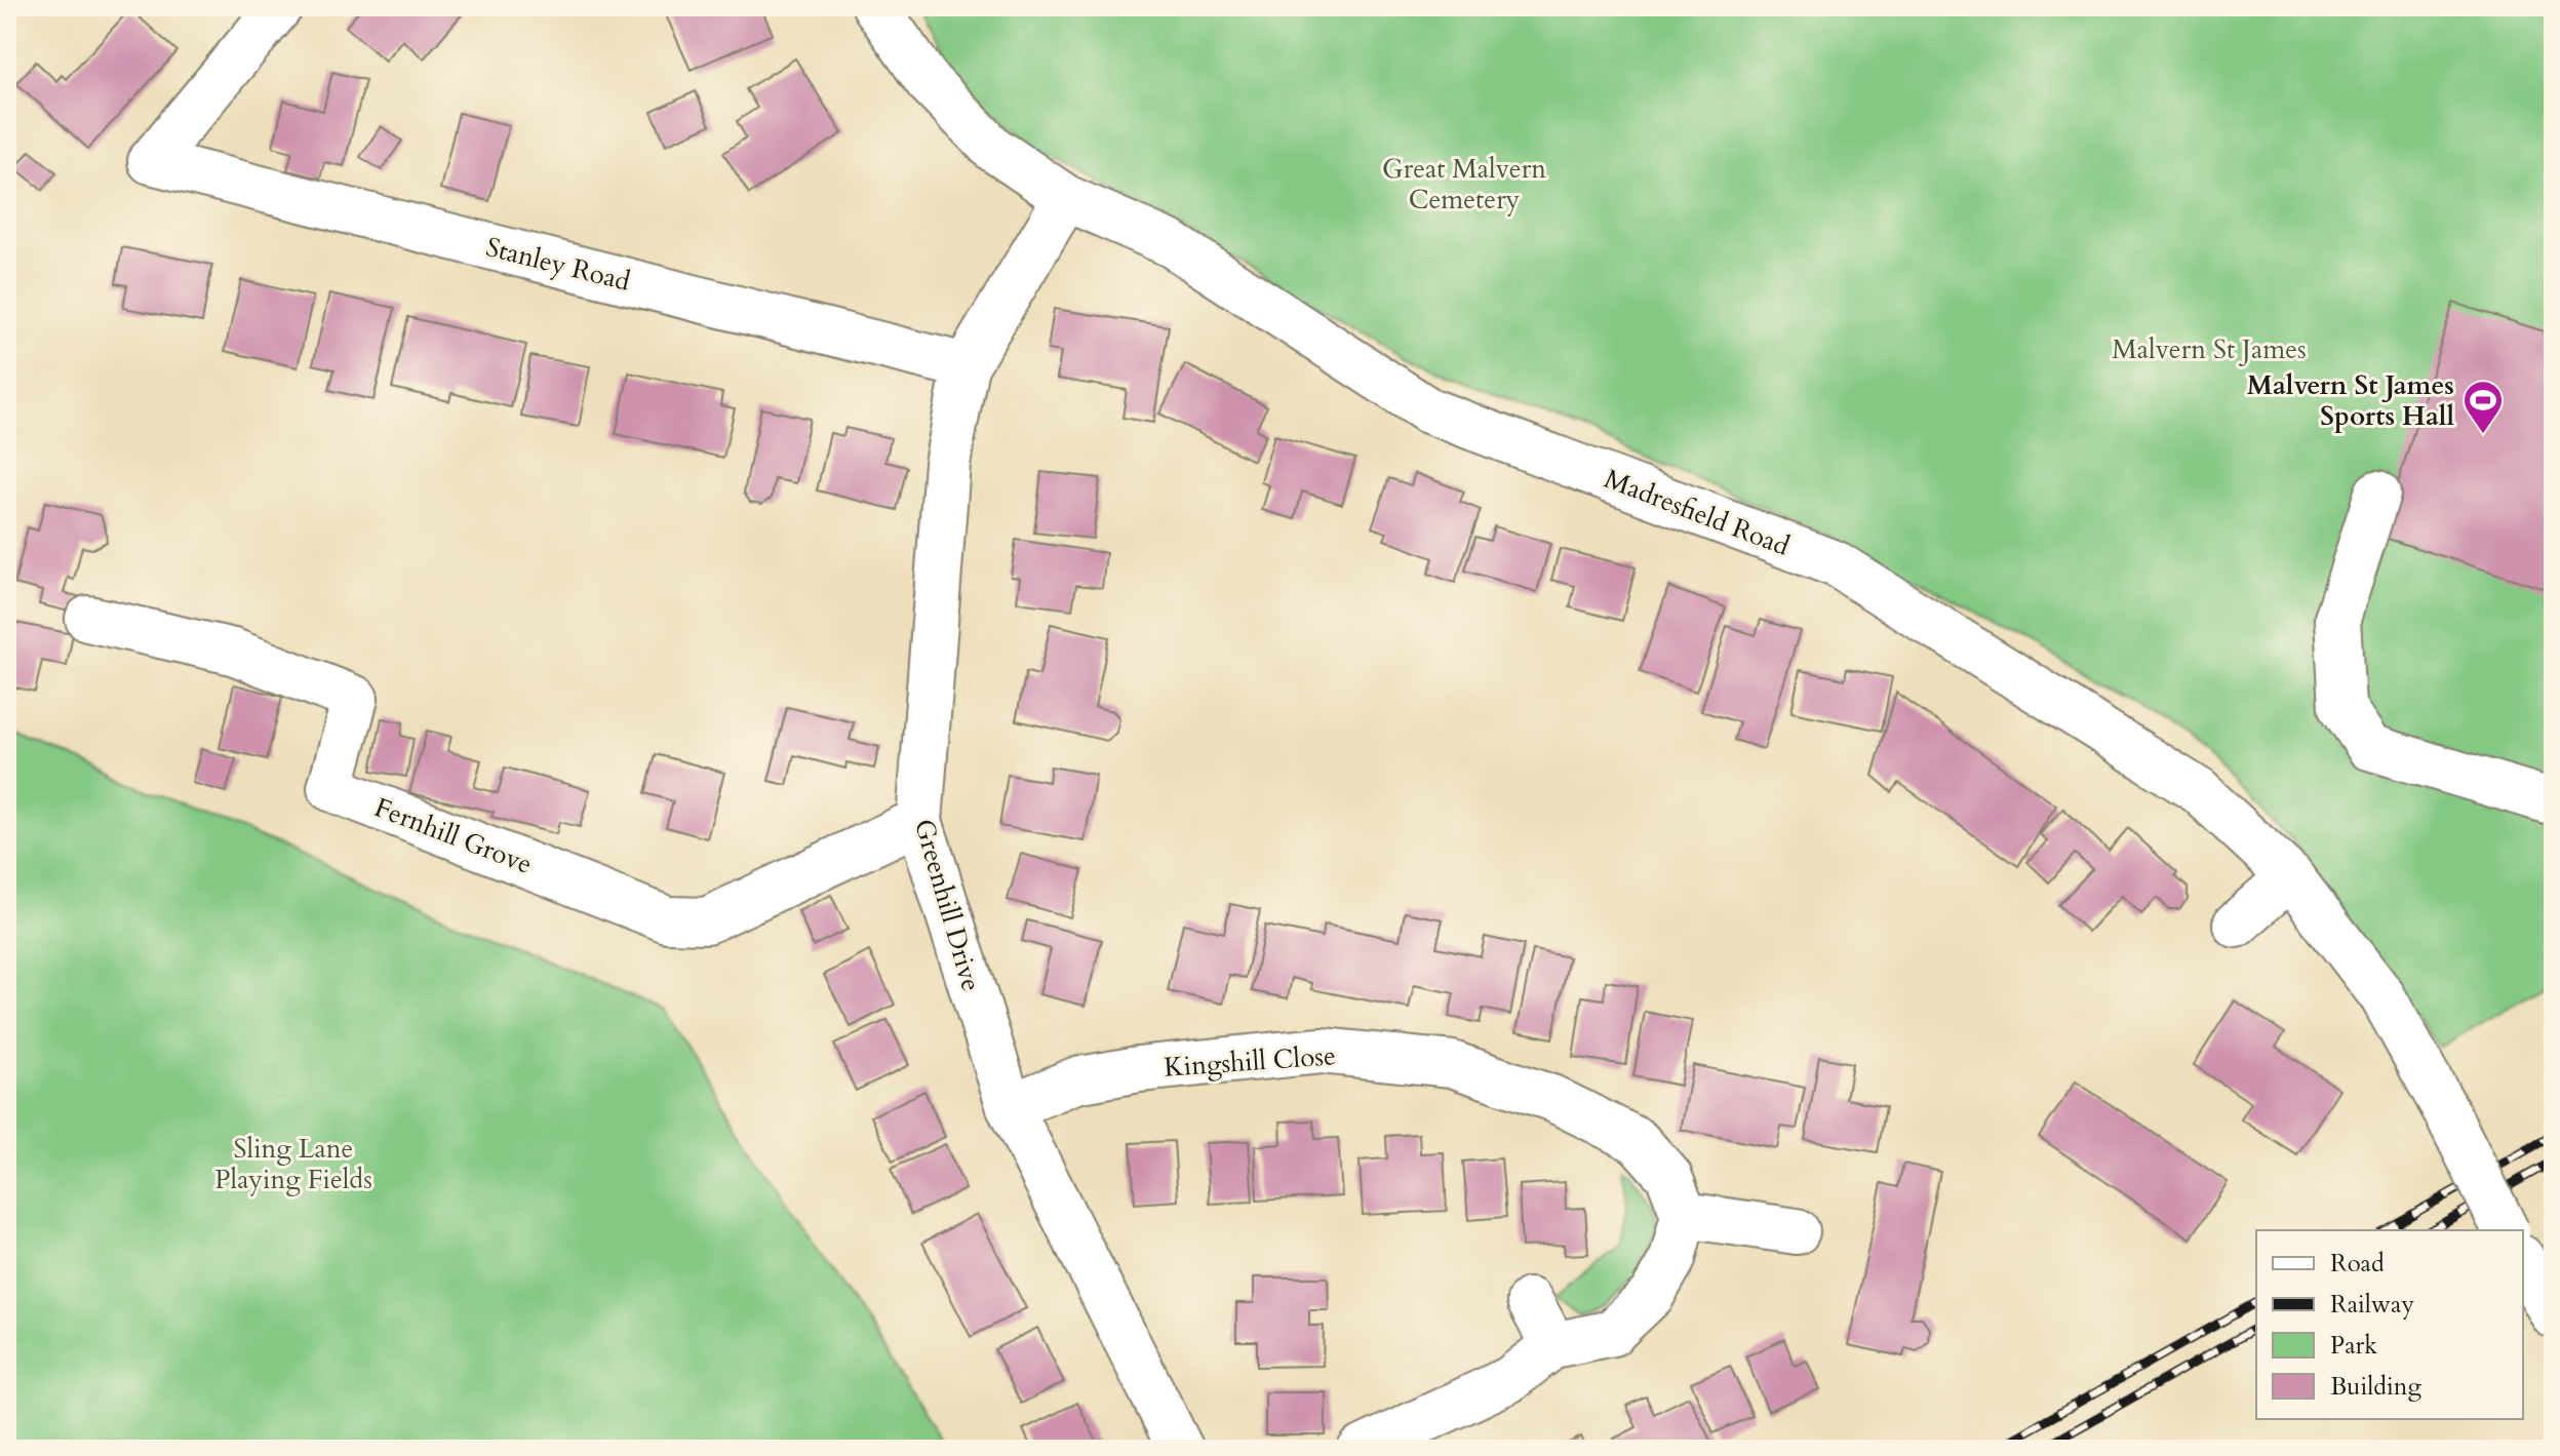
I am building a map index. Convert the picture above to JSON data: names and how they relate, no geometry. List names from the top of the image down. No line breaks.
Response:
{"streets":{"street":["Stanley Road","Madresfield Road","Fernhill Grove","Greenhill Drive","Kingshill Close"]},"crossings":[["Stanley Road","Greenhill Drive"],["Madresfield Road","Greenhill Drive"],["Fernhill Grove","Greenhill Drive"],["Greenhill Drive","Kingshill Close"]],"parks":["Great Malvern Cemetery","Malvern St James","Sling Lane Playing Fields"],"places":{"sports":["Malvern St James Sports Hall"]},"legend":["Road","Railway","Park","Building"]}
